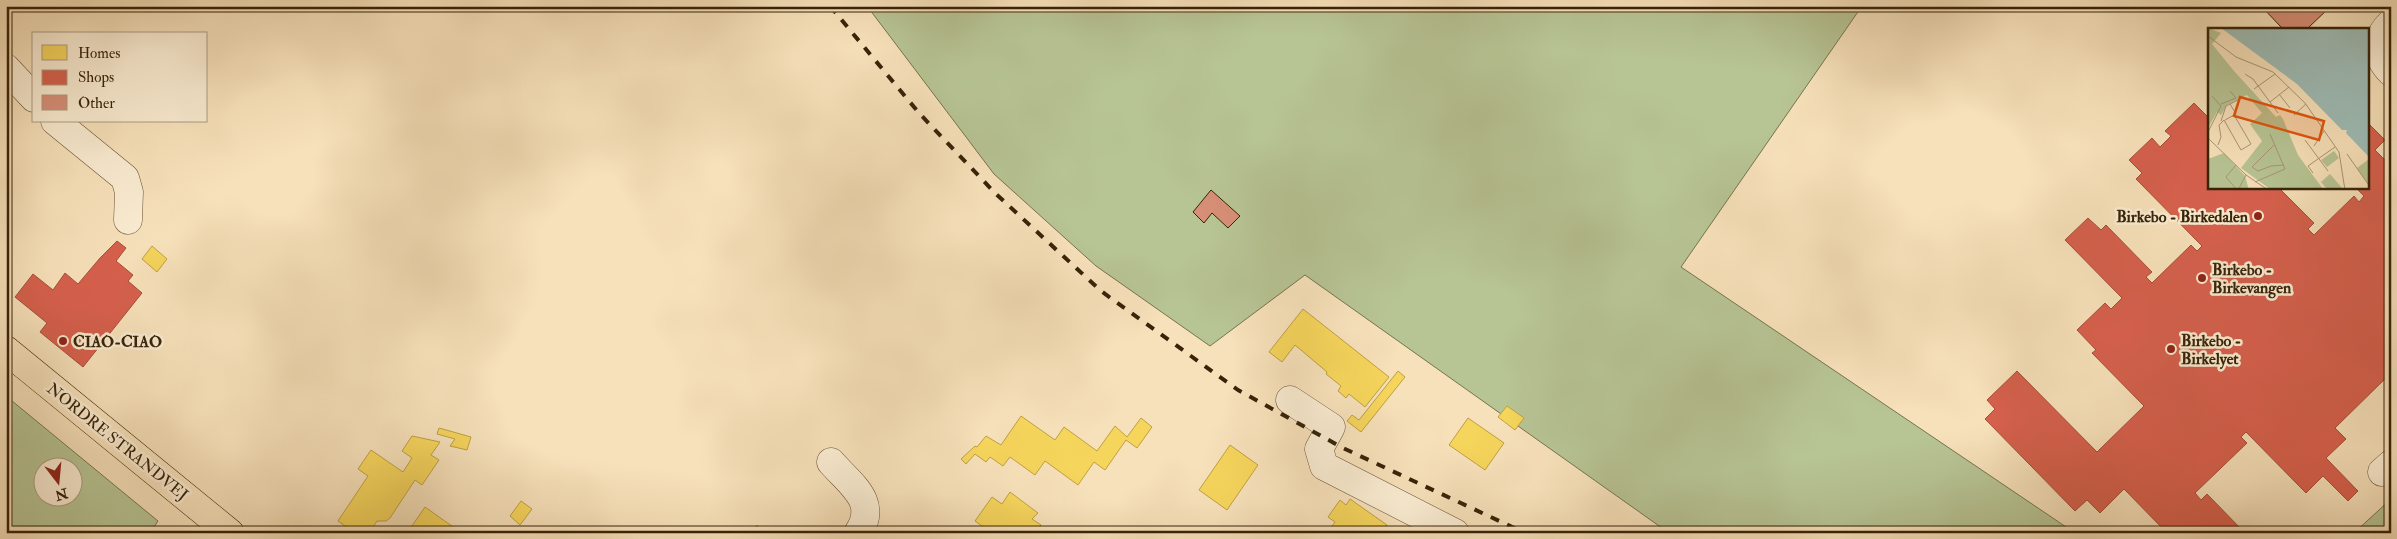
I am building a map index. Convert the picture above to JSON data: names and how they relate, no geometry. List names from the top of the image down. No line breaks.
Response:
{"streets":{"main road":["NORDRE STRANDVEJ"]},"places":["Birkebo - Birkedalen","Birkebo - Birkevangen","CIAO-CIAO","Birkebo - Birkelyet"],"legend":["Homes","Shops","Other"],"north":"bottom"}
